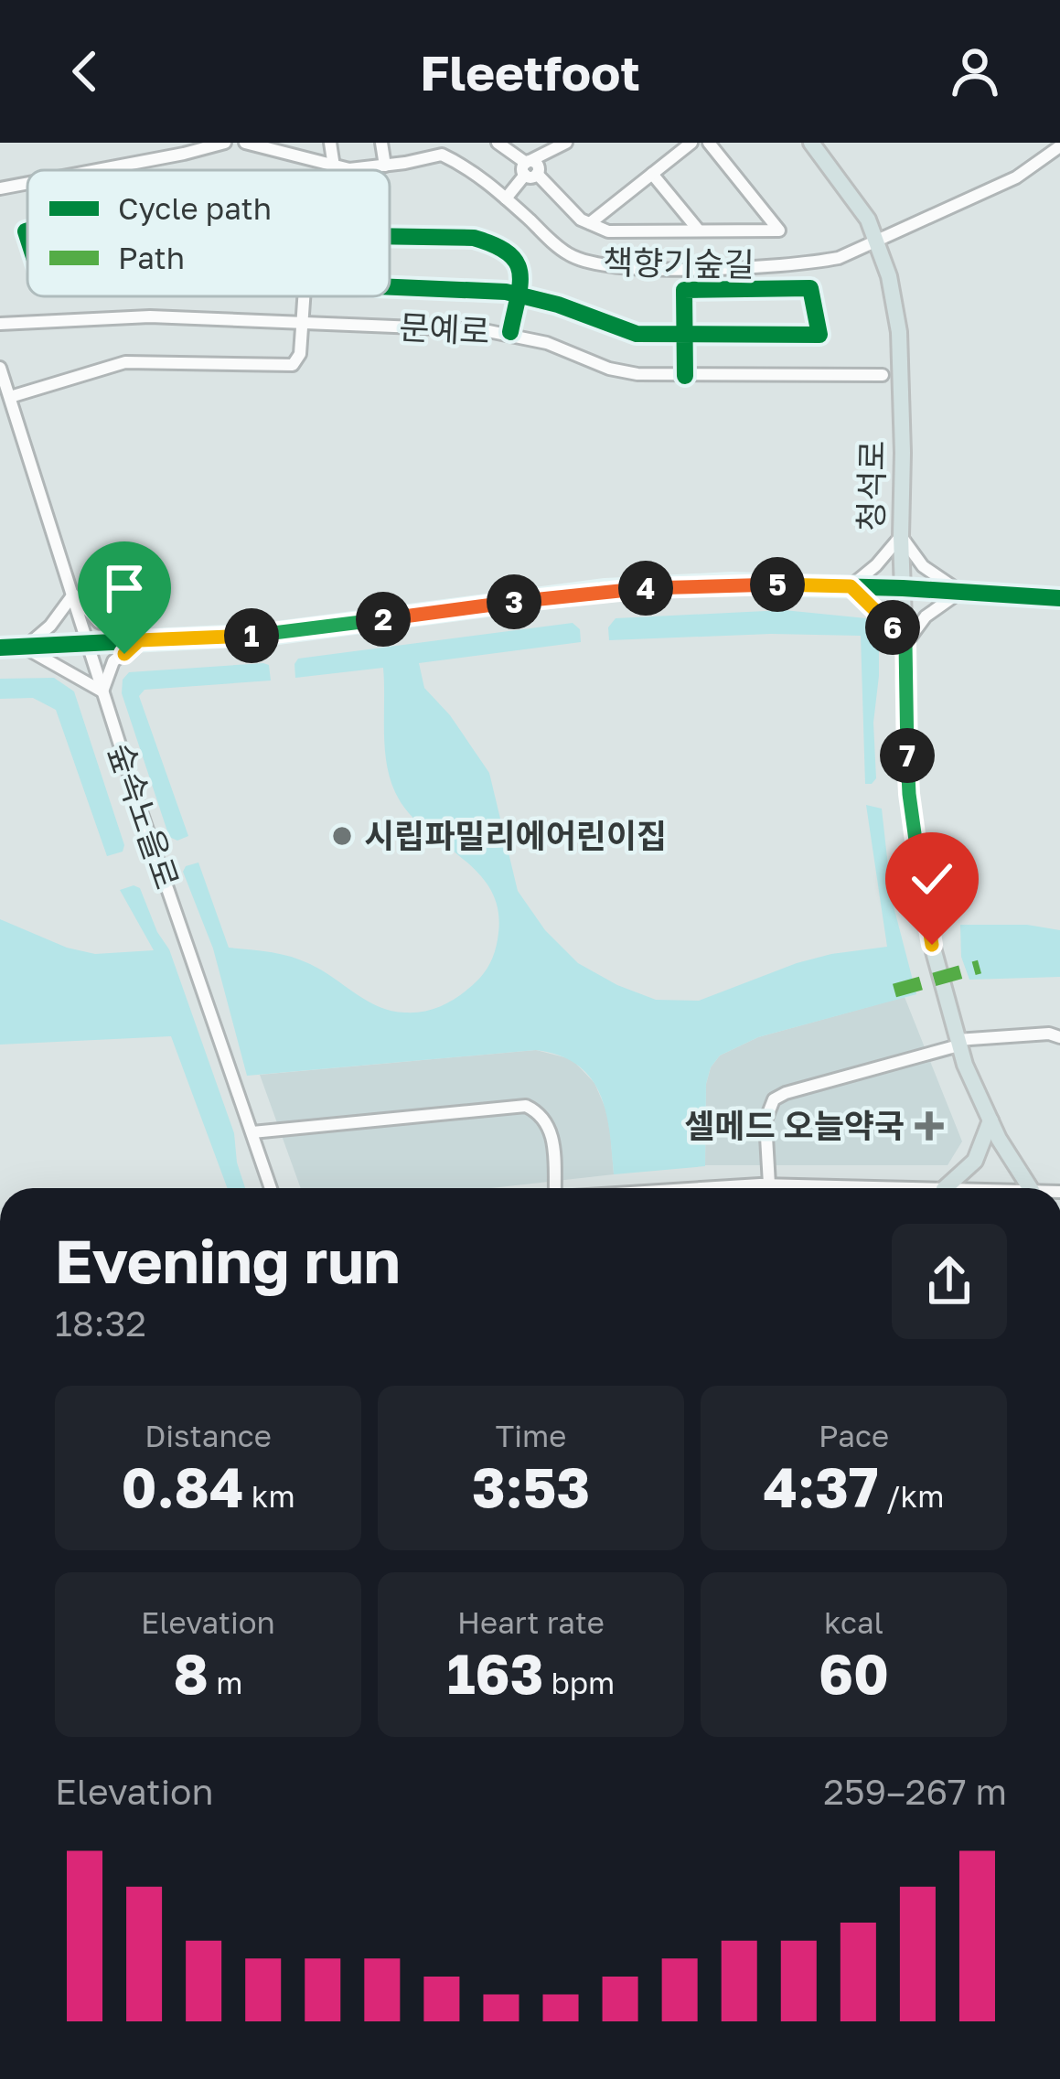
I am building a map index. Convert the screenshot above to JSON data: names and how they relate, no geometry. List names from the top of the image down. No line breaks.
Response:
{"streets":{"main road":["청석로"],"street":["책향기숲길","문예로","숲속노을로"]},"crossings":[["책향기숲길","청석로"]],"places":{"other":["시립파밀리에어린이집"],"health":["셀메드 오늘약국"]},"legend":["Cycle path","Path"],"page":{"header":"Fleetfoot","pins":["5","4","3","2","6","1","7"],"heading":["Evening run","18:32"],"stats":[["Distance","0.84 km"],["Time","3:53"],["Pace","4:37 /km"],["Elevation","8 m"],["Heart rate","163 bpm"],["kcal","60"]],"chart":["Elevation","259–267 m"]}}
